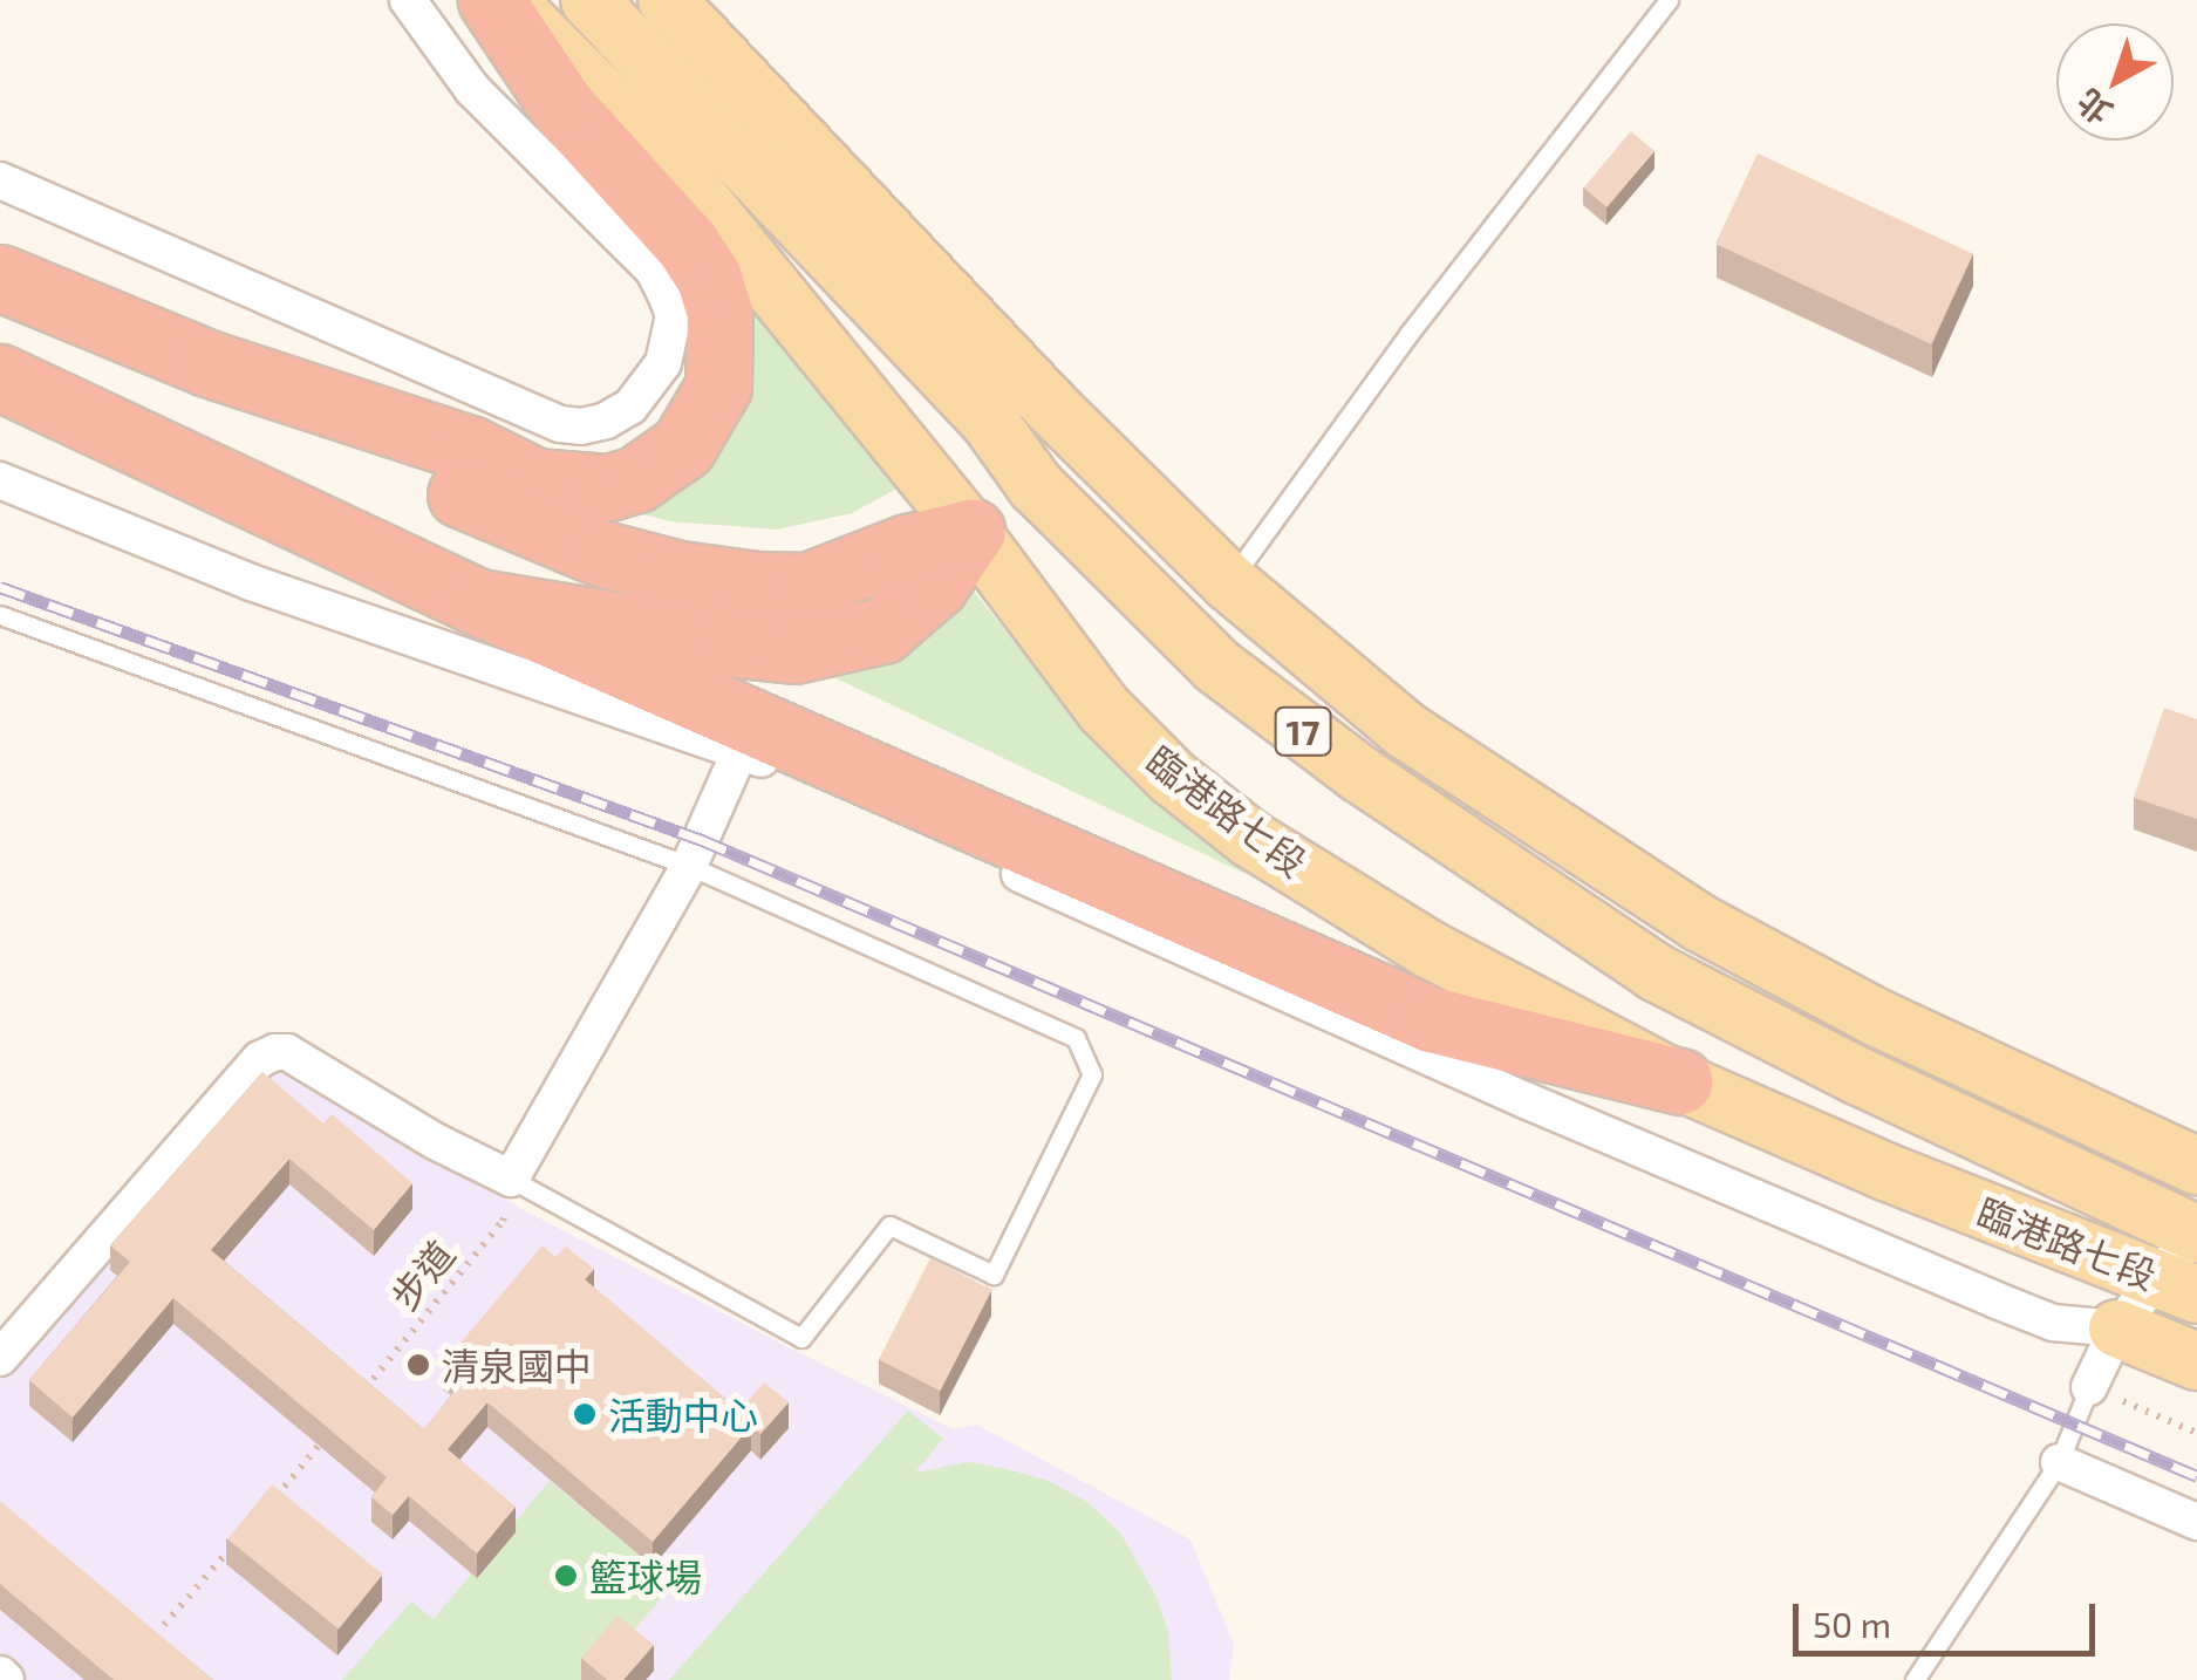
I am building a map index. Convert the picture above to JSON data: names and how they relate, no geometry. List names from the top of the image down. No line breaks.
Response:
{"streets":{"main road":["17","臨港路七段"],"path":["步道"]},"places":["清泉國中","活動中心","籃球場"],"scale_bar":"50 m","north":"bottom left"}
